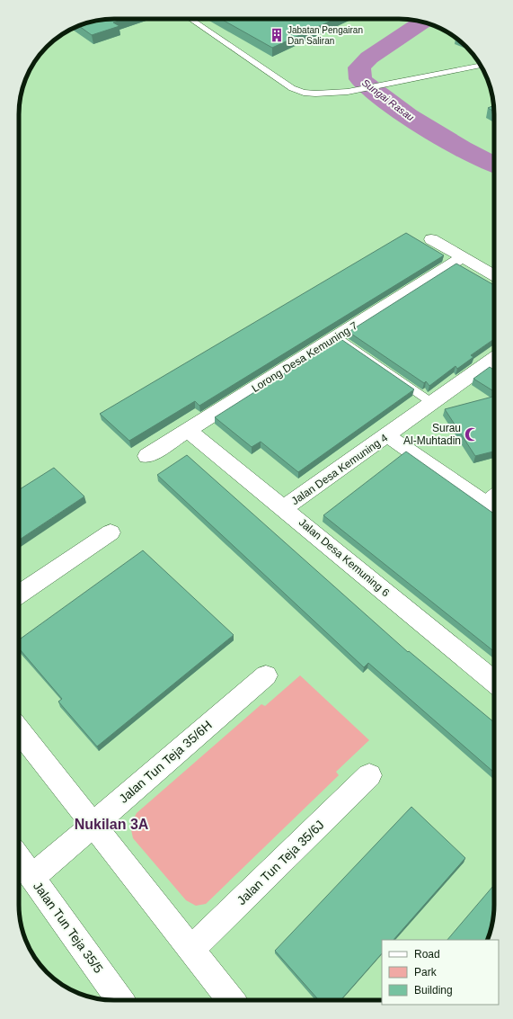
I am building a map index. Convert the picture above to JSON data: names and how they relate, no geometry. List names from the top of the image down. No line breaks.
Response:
{"streets":{"street":["Lorong Desa Kemuning 7","Jalan Desa Kemuning 4","Jalan Desa Kemuning 6","Jalan Tun Teja 35/6H","Jalan Tun Teja 35/6J","Jalan Tun Teja 35/5"]},"crossings":[["Lorong Desa Kemuning 7","Jalan Desa Kemuning 6"],["Jalan Desa Kemuning 4","Jalan Desa Kemuning 6"],["Jalan Tun Teja 35/6H","Jalan Tun Teja 35/5"]],"districts":["Nukilan 3A"],"water":["Sungai Rasau"],"places":{"building":["Jabatan Pengairan Dan Saliran"],"mosque":["Surau Al-Muhtadin"]},"legend":["Road","Park","Building"]}
